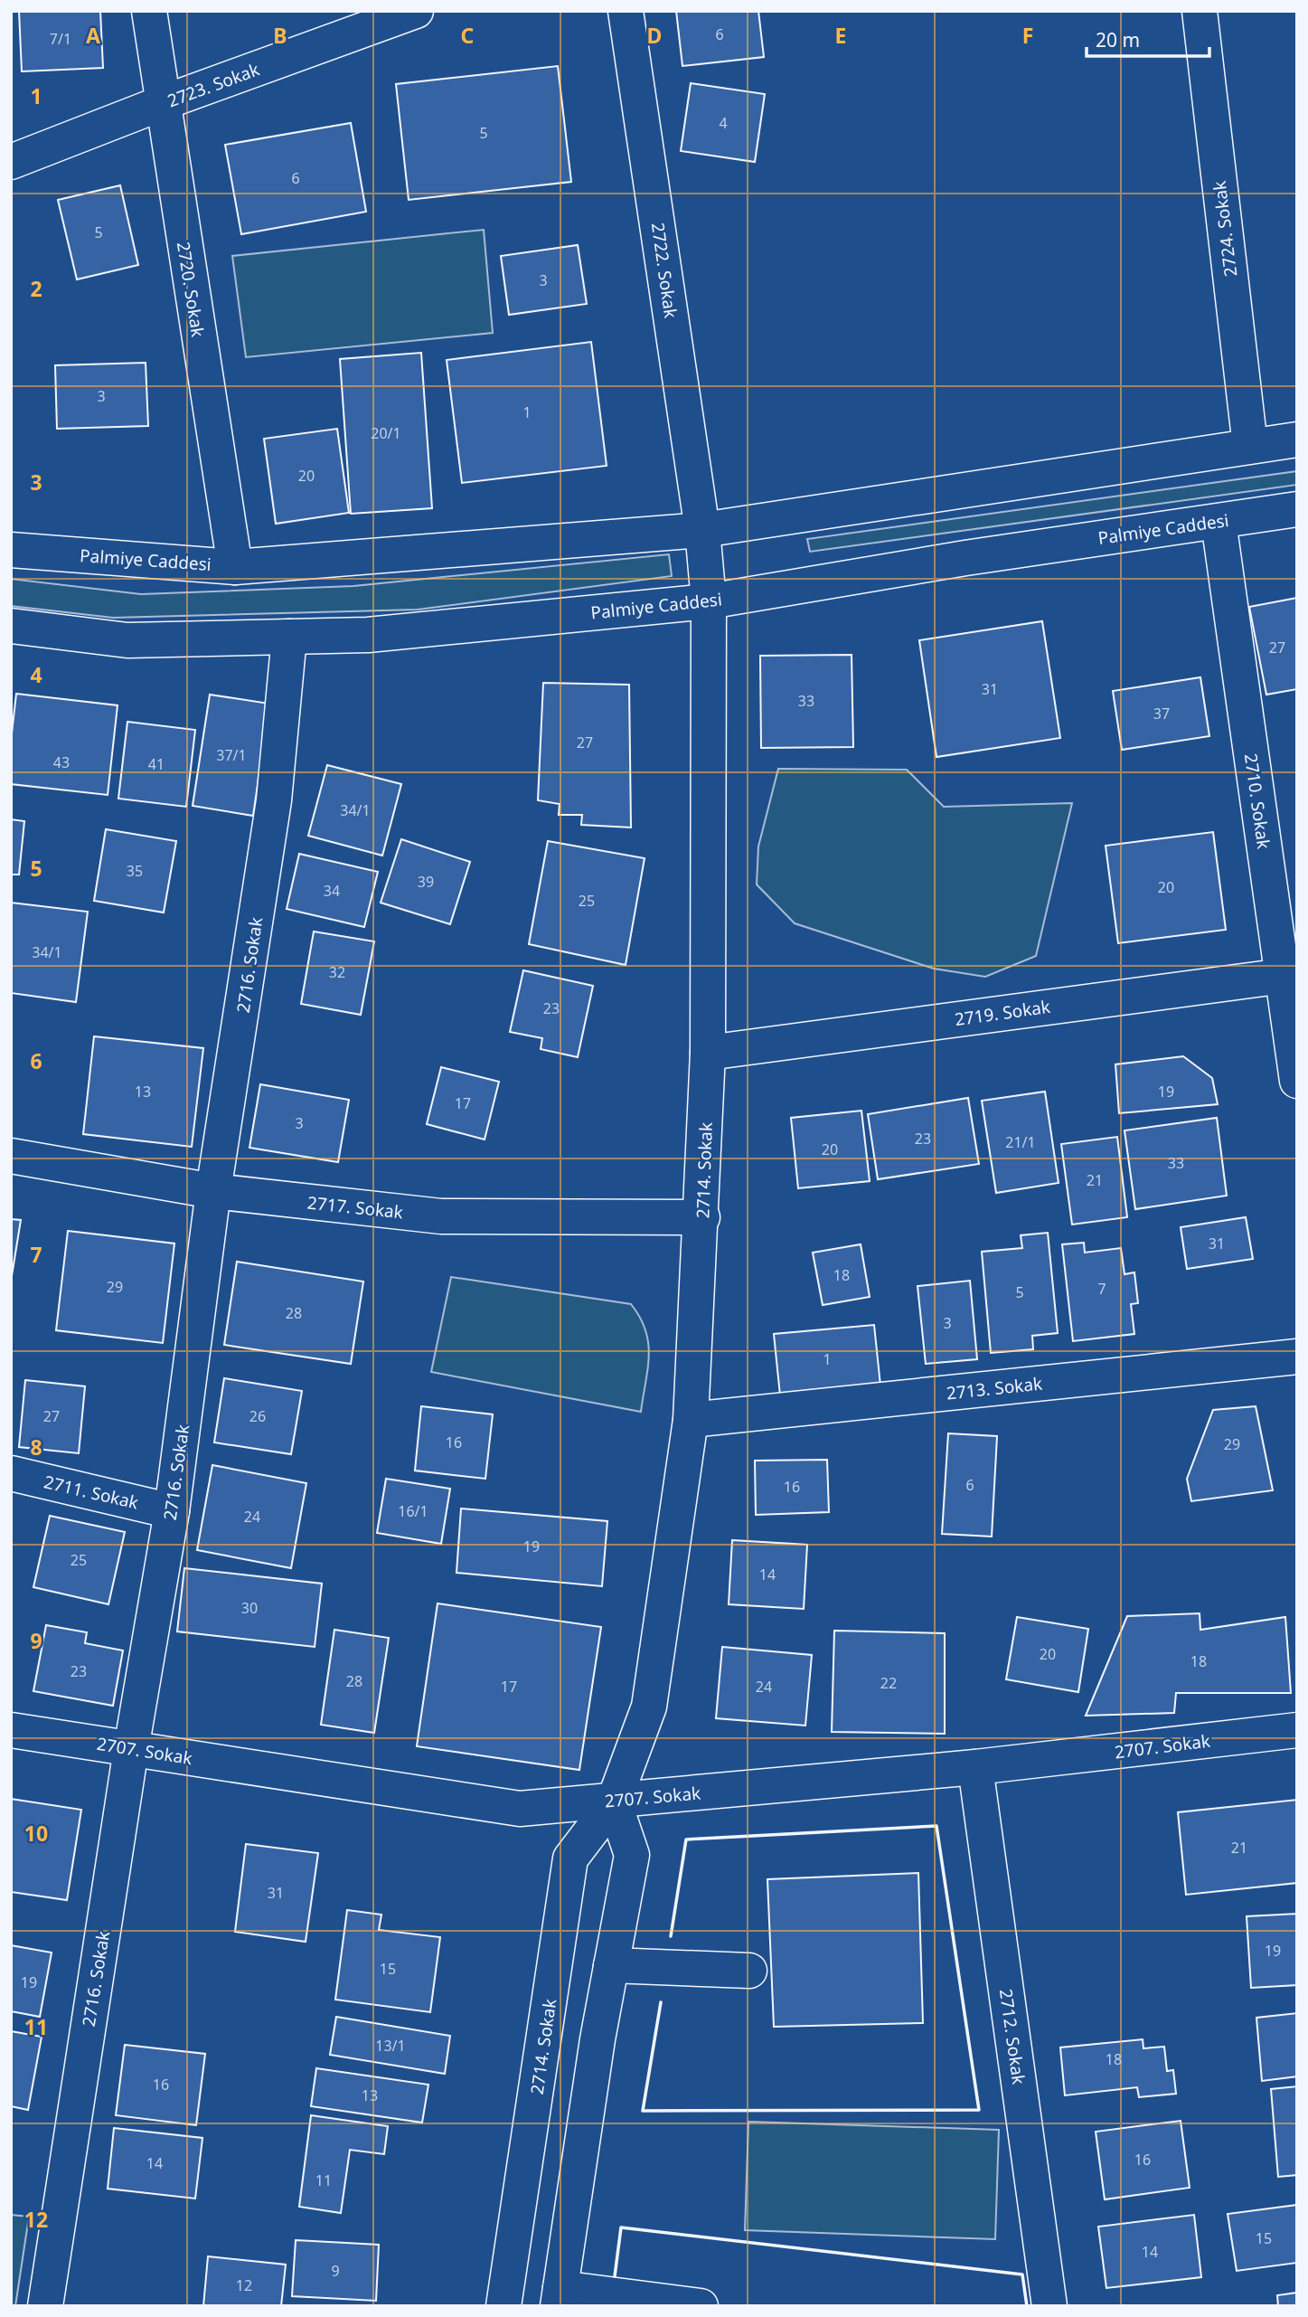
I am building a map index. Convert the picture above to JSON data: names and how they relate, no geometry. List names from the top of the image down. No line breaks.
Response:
{"streets":{"street":["2723. Sokak","2724. Sokak","2722. Sokak","2720. Sokak","Palmiye Caddesi","2710. Sokak","2716. Sokak","2719. Sokak","2714. Sokak","2717. Sokak","2713. Sokak","2711. Sokak","2707. Sokak","2712. Sokak"]},"crossings":[["2723. Sokak","2720. Sokak"],["2724. Sokak","Palmiye Caddesi"],["2722. Sokak","Palmiye Caddesi"],["2722. Sokak","2714. Sokak"],["2720. Sokak","Palmiye Caddesi"],["Palmiye Caddesi","2710. Sokak"],["Palmiye Caddesi","2716. Sokak"],["Palmiye Caddesi","2714. Sokak"],["2710. Sokak","2719. Sokak"],["2716. Sokak","2717. Sokak"],["2716. Sokak","2711. Sokak"],["2716. Sokak","2707. Sokak"],["2719. Sokak","2714. Sokak"],["2714. Sokak","2717. Sokak"],["2714. Sokak","2713. Sokak"],["2714. Sokak","2707. Sokak"],["2707. Sokak","2712. Sokak"]],"house_numbers":["6","7/1","4","5","6","5","3","3","1","20/1","20","27","31","33","37","27","37/1","43","41","34/1","35","39","20","34","25","34/1","32","23","13","19","17","3","23","21/1","20","33","21","31","18","29","7","5","28","3","1","27","26","16","29","6","16","16/1","24","19","25","14","30","20","18","23","28","22","17","24","21","31","19","15","19","13/1","18","16","13","16","14","11","15","14","9","12"],"scale_bar":"20 m","grid":{"columns":["A","B","C","D","E","F"],"rows":["1","2","3","4","5","6","7","8","9","10","11","12"]}}
